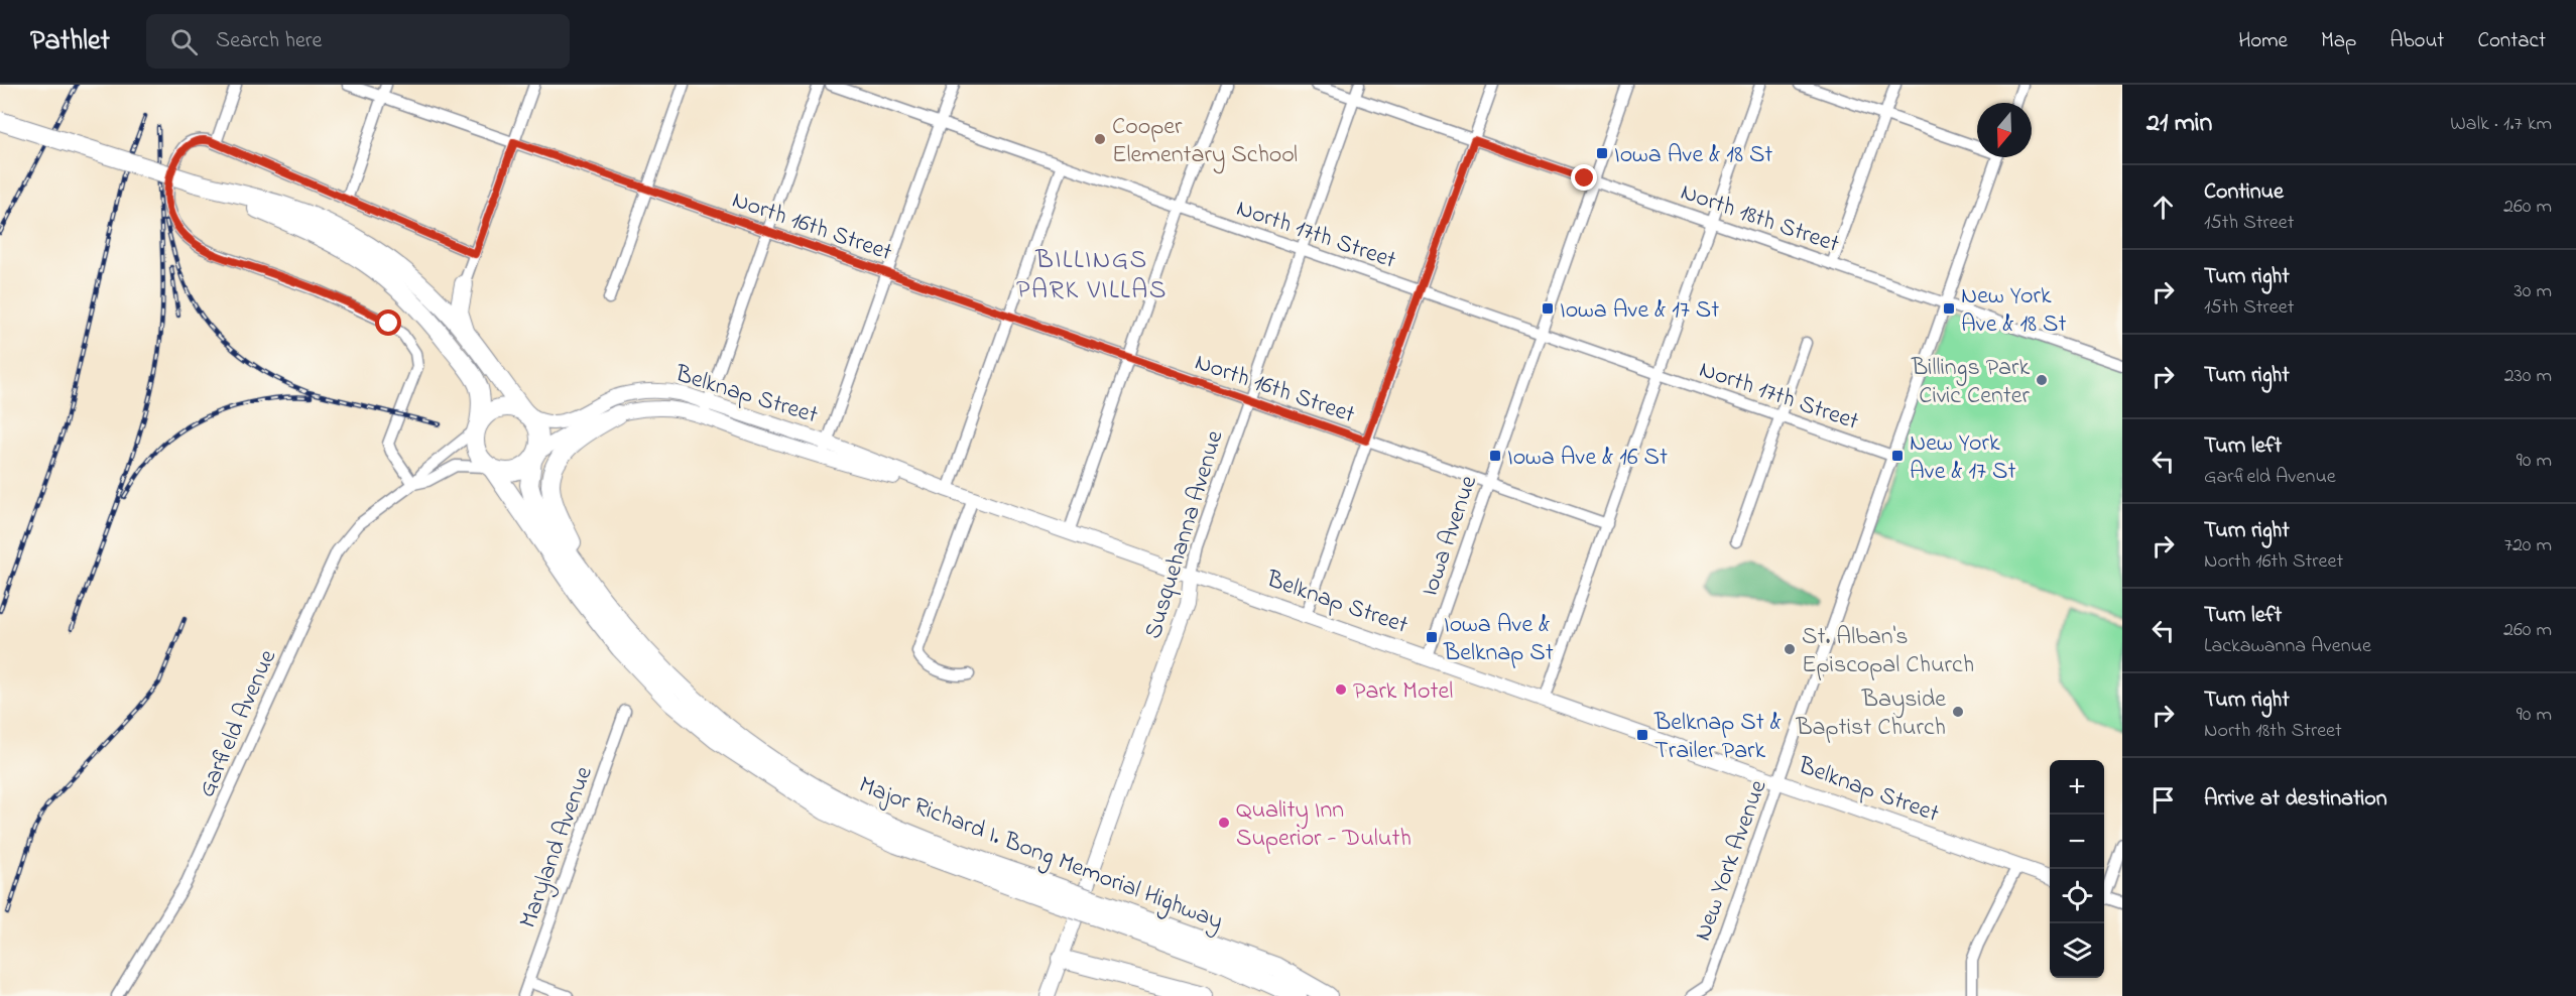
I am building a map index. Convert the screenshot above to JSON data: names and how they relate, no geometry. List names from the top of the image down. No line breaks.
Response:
{"streets":{"highway":["Major Richard I. Bong Memorial Highway"],"street":["North 18th Street","North 16th Street","North 17th Street","Belknap Street","Susquehanna Avenue","Iowa Avenue","Garfield Avenue","Maryland Avenue","New York Avenue"]},"crossings":[["North 18th Street","Susquehanna Avenue"],["North 18th Street","Iowa Avenue"],["North 18th Street","New York Avenue"],["North 16th Street","Susquehanna Avenue"],["North 16th Street","Iowa Avenue"],["North 17th Street","Susquehanna Avenue"],["North 17th Street","Iowa Avenue"],["North 17th Street","New York Avenue"],["Belknap Street","Susquehanna Avenue"],["Belknap Street","Iowa Avenue"],["Belknap Street","Garfield Avenue"],["Belknap Street","Major Richard I. Bong Memorial Highway"],["Belknap Street","New York Avenue"],["Garfield Avenue","Major Richard I. Bong Memorial Highway"]],"districts":["BILLINGS PARK VILLAS"],"places":{"other":["Cooper Elementary School","Billings Park Civic Center","St. Alban's Episcopal Church","Park Motel","Bayside Baptist Church","Quality Inn Superior - Duluth"],"transit":["Iowa Ave & 18 St","Iowa Ave & 17 St","New York Ave & 18 St","Iowa Ave & 16 St","New York Ave & 17 St","Iowa Ave & Belknap St","Belknap St & Trailer Park"]},"north":"bottom","page":{"header":"Pathlet","search":"Search here","nav":["Home","Map","About","Contact"],"heading":["21 min","Walk · 1.7 km"],"list":[["Continue","15th Street","260 m"],["Turn right","15th Street","30 m"],["Turn right","230 m"],["Turn left","Garfield Avenue","90 m"],["Turn right","North 16th Street","720 m"],["Turn left","Lackawanna Avenue","260 m"],["Turn right","North 18th Street","90 m"],"Arrive at destination"],"map_buttons":["+","−"]}}
